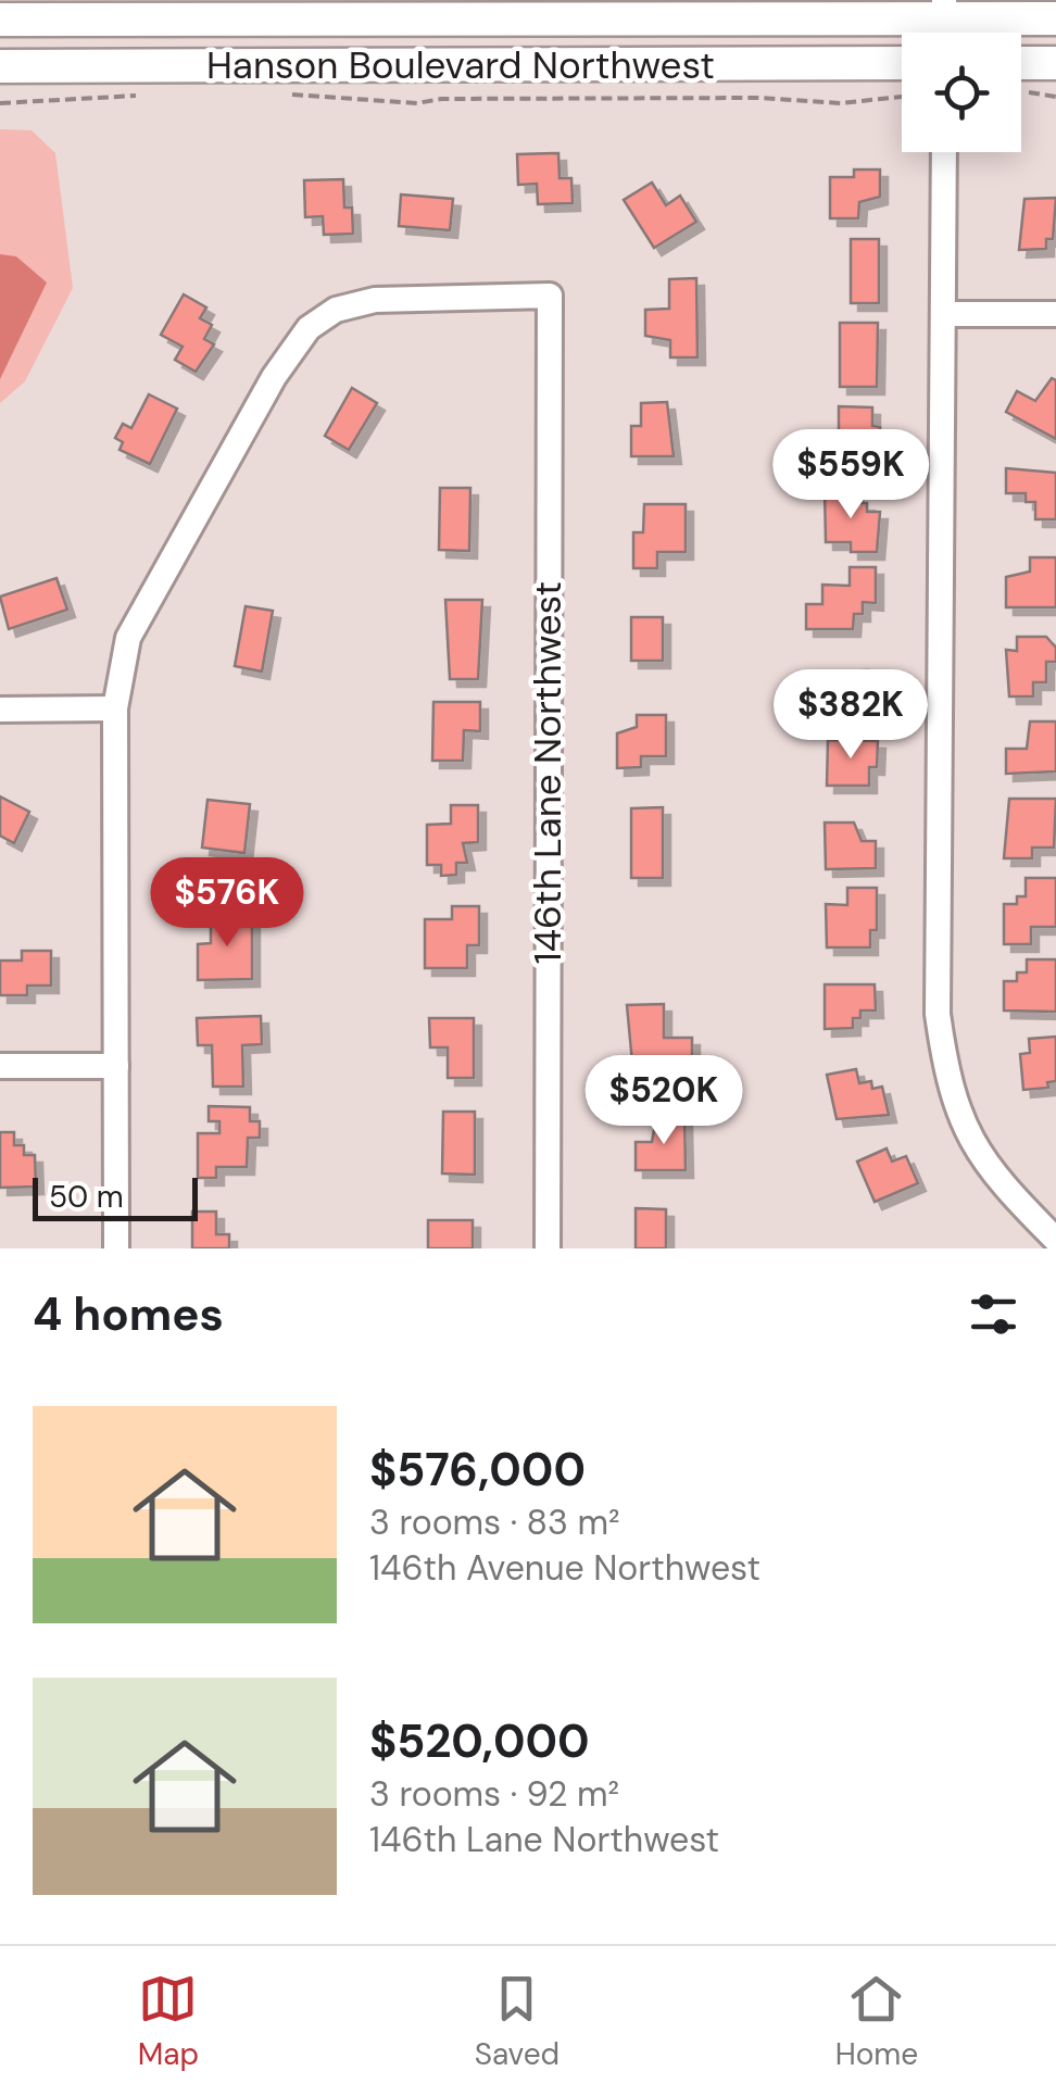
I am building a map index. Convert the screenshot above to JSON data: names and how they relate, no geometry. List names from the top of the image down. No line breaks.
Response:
{"streets":{"main road":["Hanson Boulevard Northwest"],"street":["146th Lane Northwest"]},"scale_bar":"50 m","page":{"price":["$559K","$382K","$576K","$520K"],"scale":"50 m","heading":"4 homes","list":[{"name":"$576,000","note":"3 rooms · 83 m² · 146th Avenue Northwest"},{"name":"$520,000","note":"3 rooms · 92 m² · 146th Lane Northwest"}],"tabs":["Map","Saved","Home"]}}
